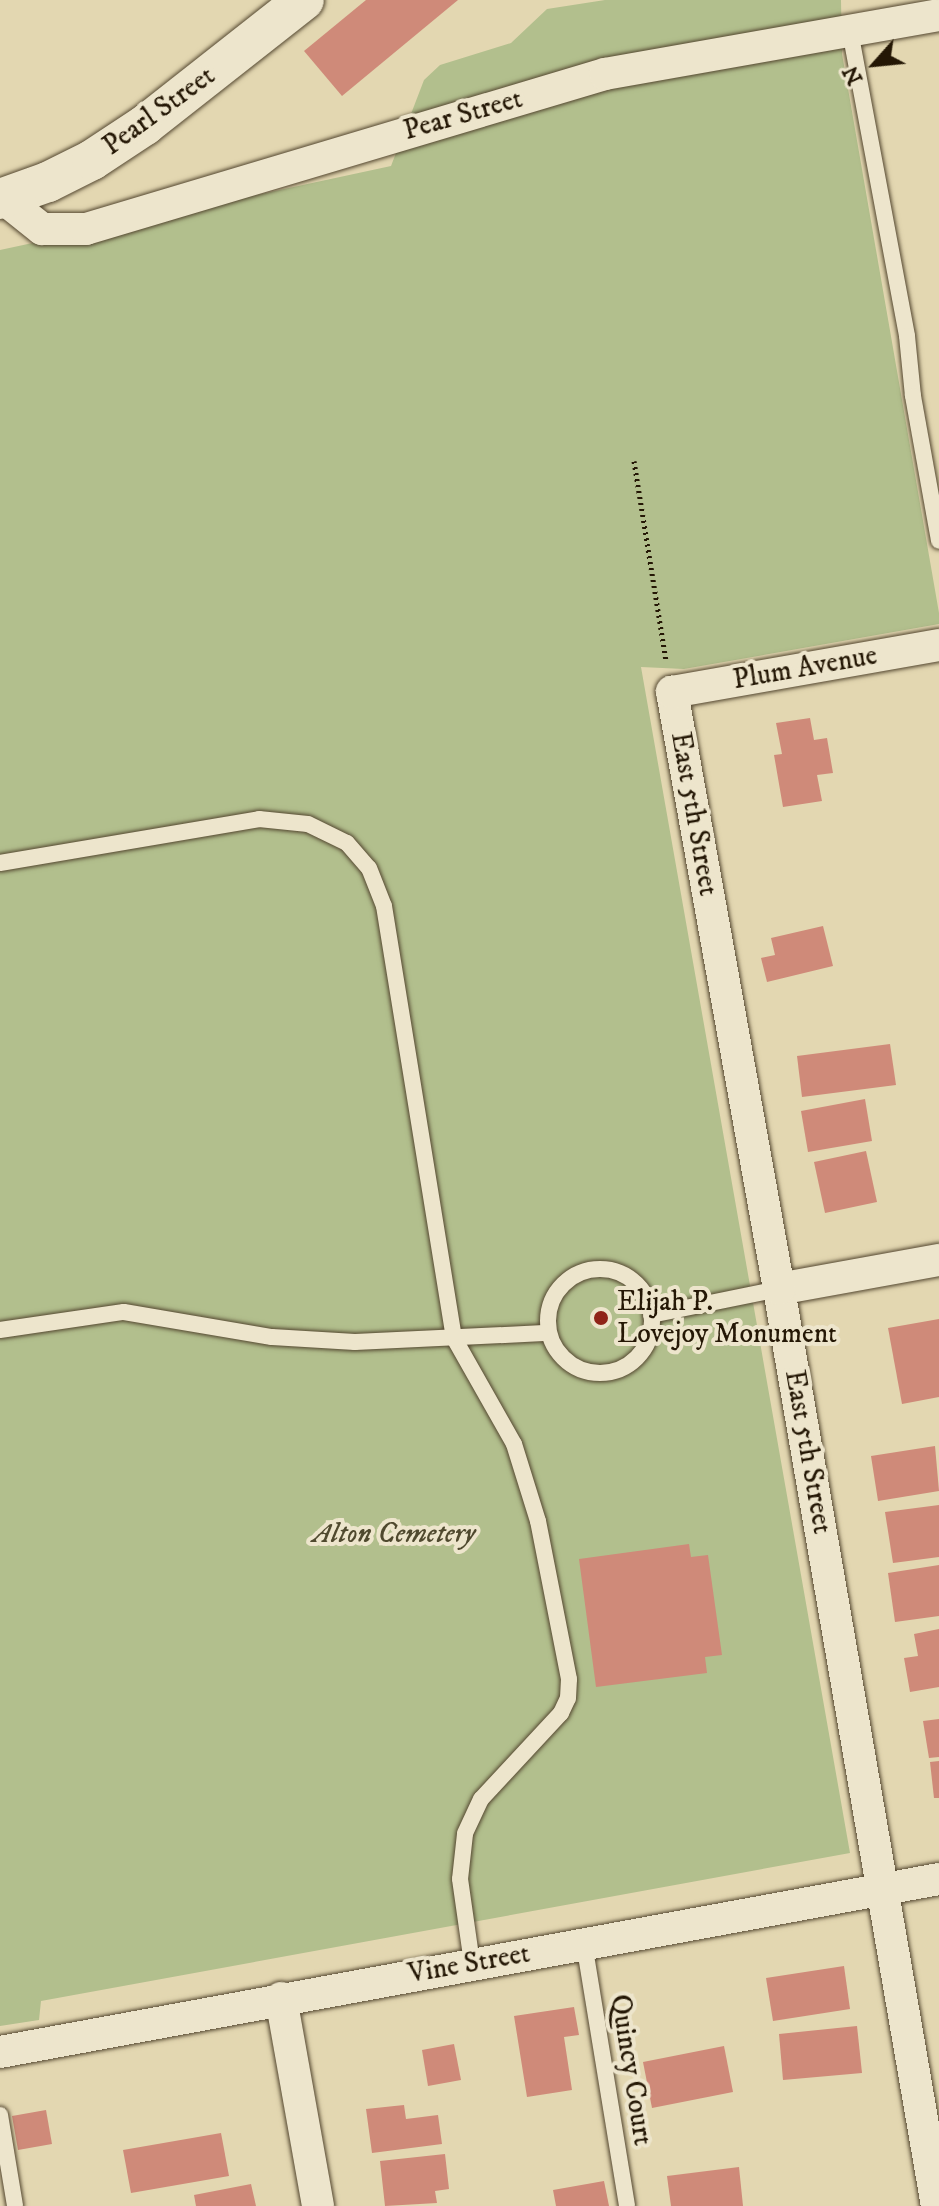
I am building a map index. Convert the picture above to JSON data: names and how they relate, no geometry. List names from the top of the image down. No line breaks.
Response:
{"streets":{"street":["Pearl Street","Pear Street","Plum Avenue","East 5th Street","Vine Street"],"lane":["Quincy Court"]},"crossings":[["Pearl Street","Pear Street"],["Plum Avenue","East 5th Street"],["East 5th Street","Vine Street"],["Vine Street","Quincy Court"]],"parks":["Alton Cemetery"],"places":["Elijah P. Lovejoy Monument"],"north":"bottom left"}
